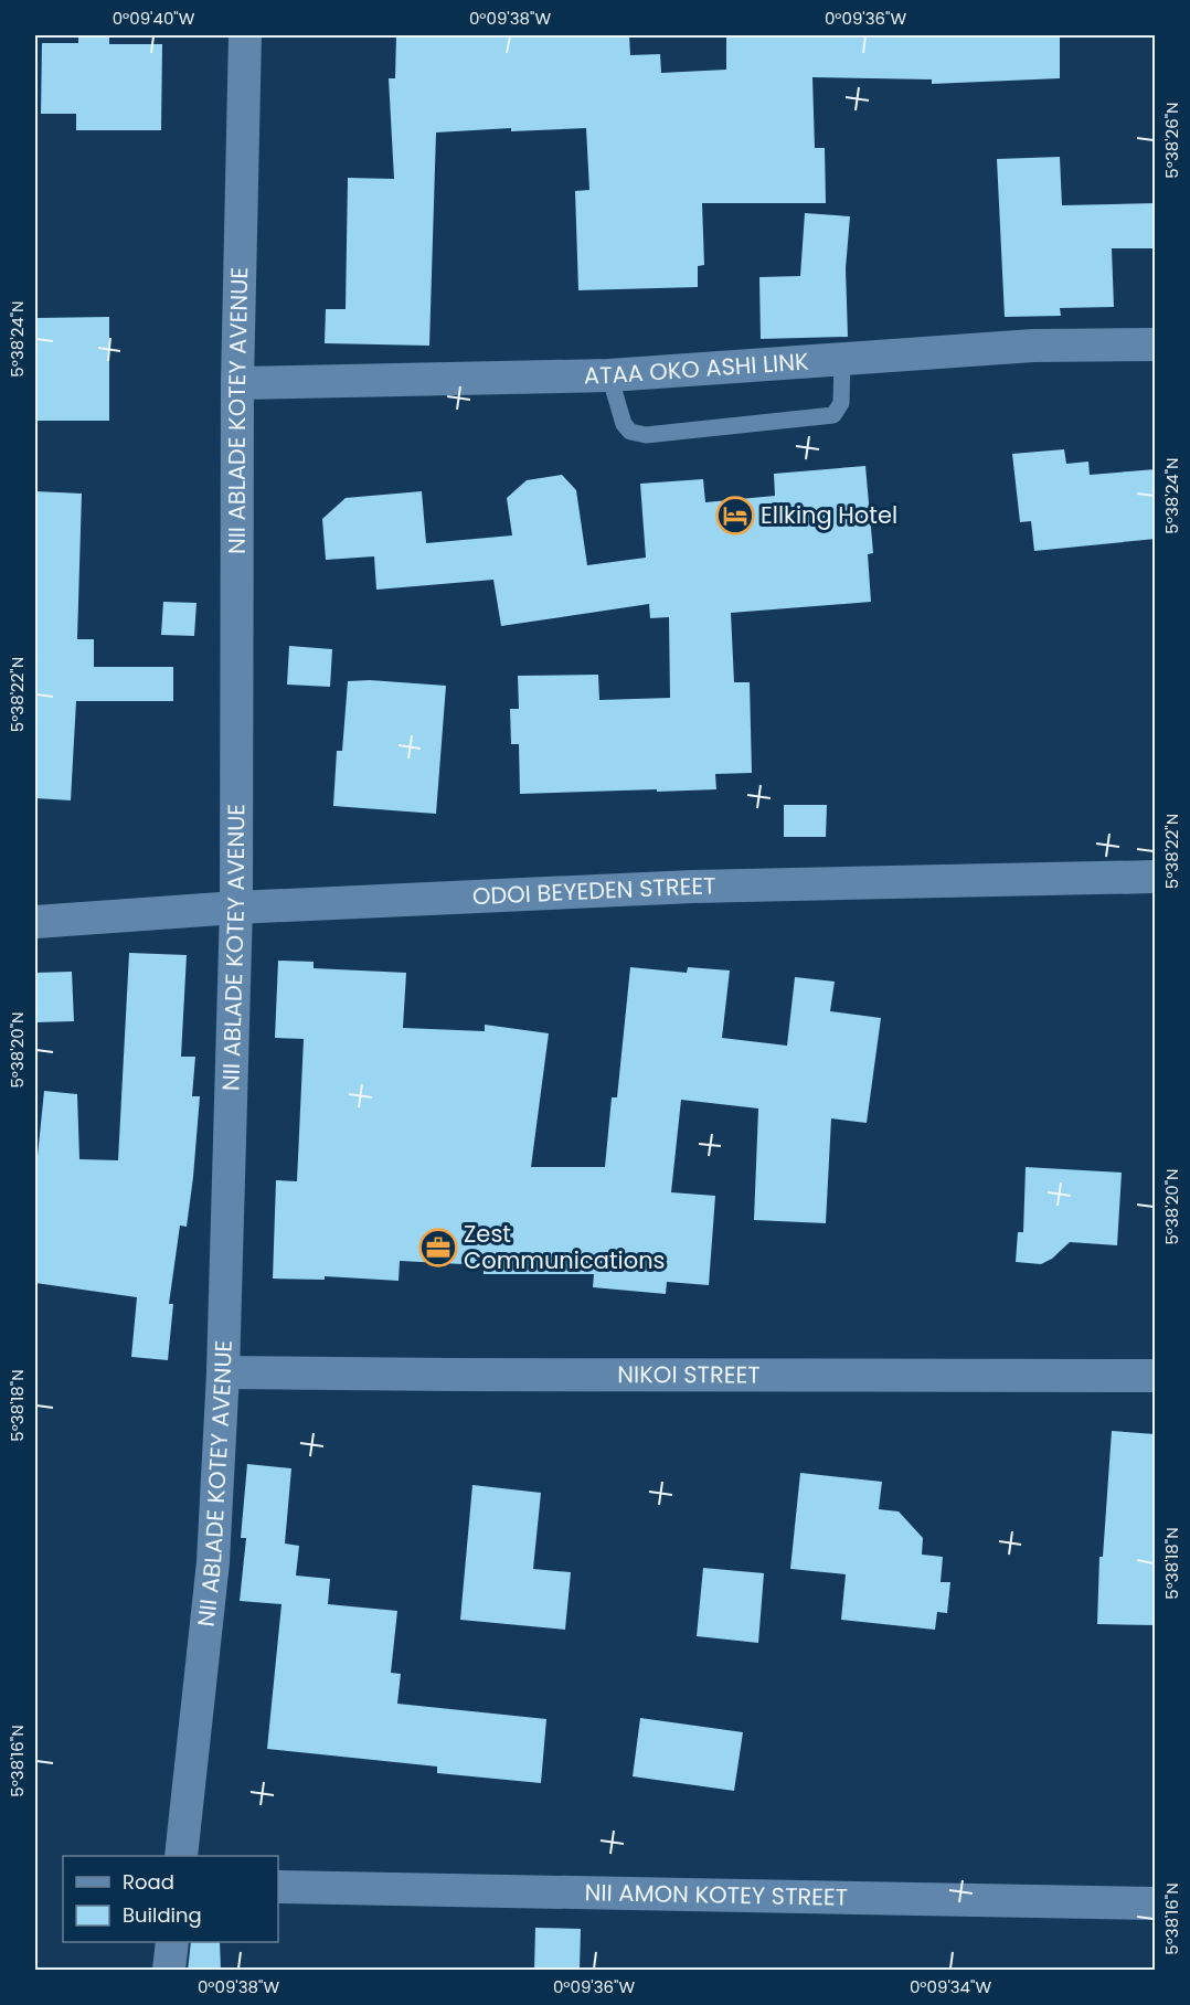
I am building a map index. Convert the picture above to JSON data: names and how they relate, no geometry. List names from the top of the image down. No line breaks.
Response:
{"streets":{"street":["ATAA OKO ASHI LINK","NII ABLADE KOTEY AVENUE","ODOI BEYEDEN STREET","NIKOI STREET","NII AMON KOTEY STREET"]},"crossings":[["ATAA OKO ASHI LINK","NII ABLADE KOTEY AVENUE"],["NII ABLADE KOTEY AVENUE","ODOI BEYEDEN STREET"],["NII ABLADE KOTEY AVENUE","NIKOI STREET"]],"places":{"hotel":["Ellking Hotel"],"office":["Zest Communications"]},"legend":["Road","Building"],"coordinates":["0°09'40\"W","0°09'38\"W","0°09'36\"W","5°38'26\"N","5°38'24\"N","5°38'22\"N","5°38'20\"N","5°38'18\"N","5°38'16\"N","0°09'34\"W"]}
